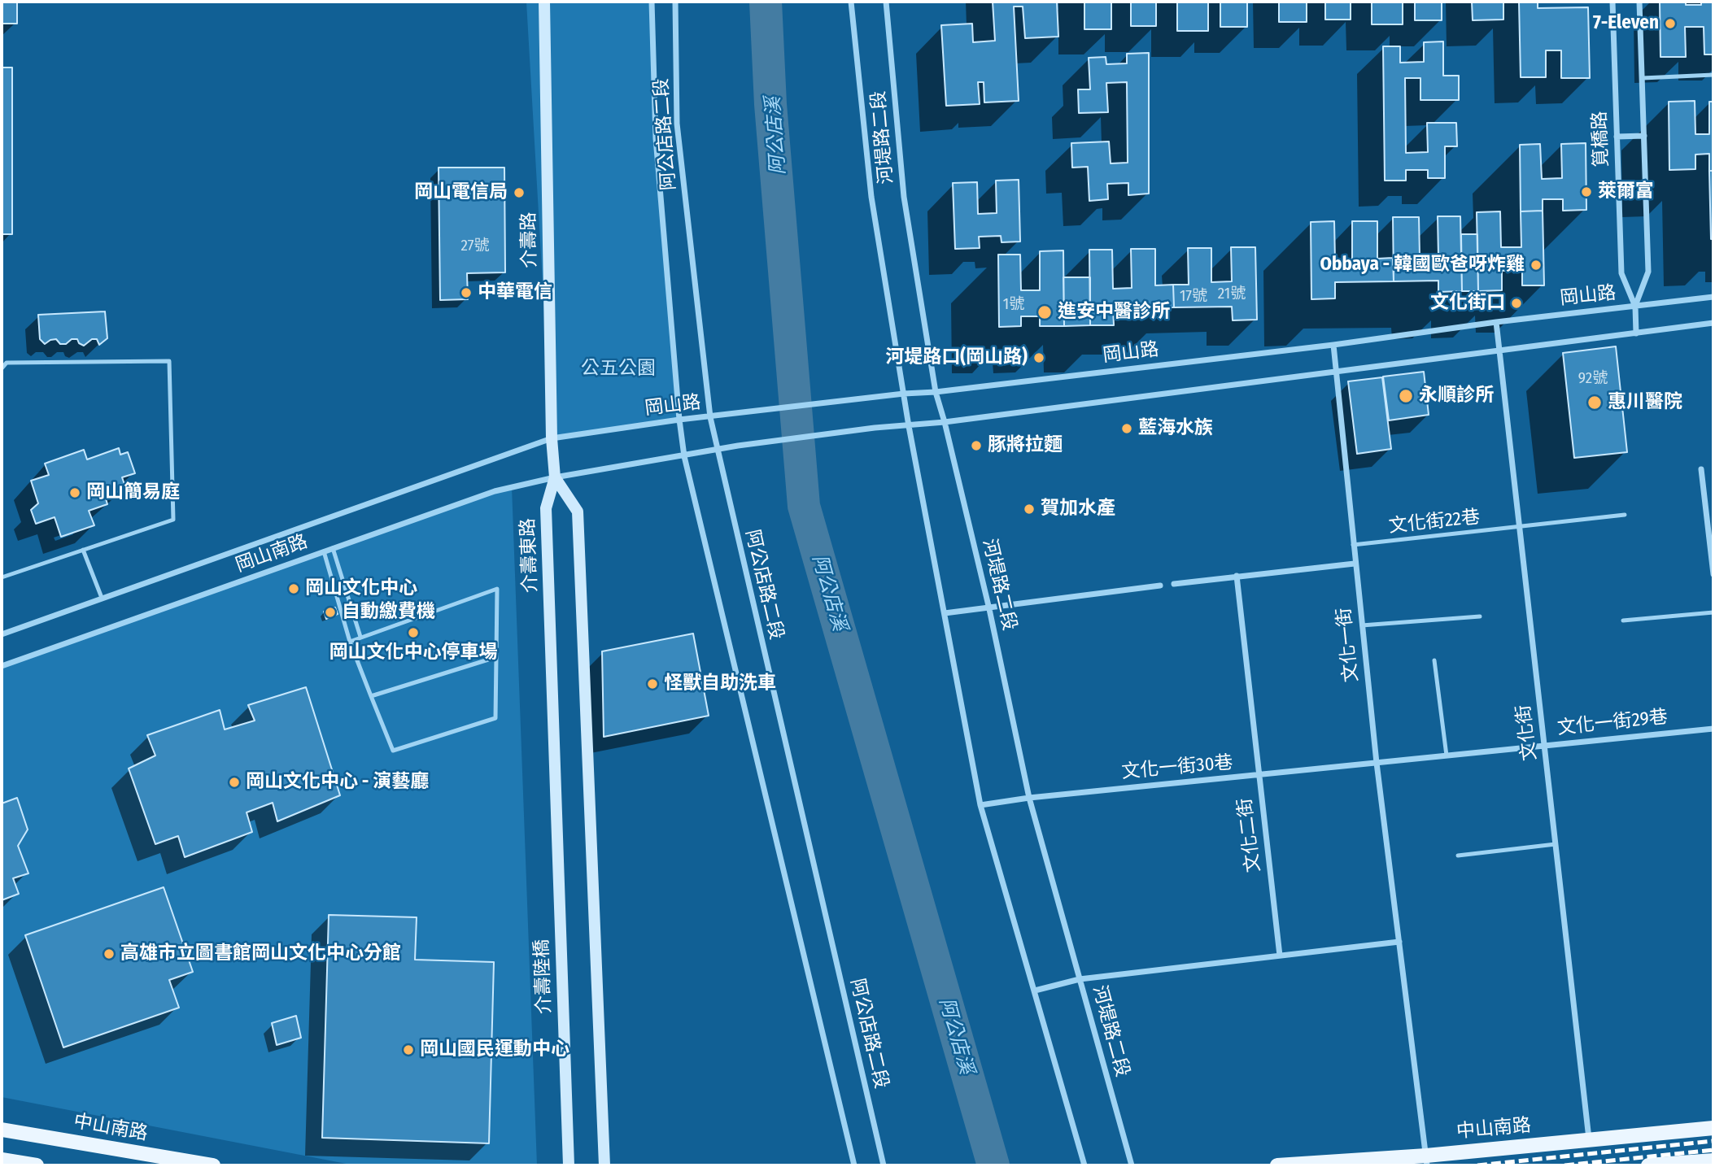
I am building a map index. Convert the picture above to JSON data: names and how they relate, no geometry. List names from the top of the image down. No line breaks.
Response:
{"streets":{"main road":["介壽路","介壽東路","介壽陸橋","中山南路"],"street":["阿公店路二段","河堤路二段","筧橋路","岡山路","岡山南路","文化一街","文化一街29巷","文化街","文化一街30巷","文化二街"],"lane":["文化街22巷"]},"crossings":[["阿公店路二段","岡山路"],["河堤路二段","岡山路"],["河堤路二段","文化一街30巷"],["筧橋路","岡山路"],["介壽路","岡山路"],["介壽路","岡山南路"],["介壽路","介壽東路"],["岡山路","岡山南路"],["岡山路","文化一街"],["岡山路","文化街"],["文化街22巷","文化一街"],["文化街22巷","文化街"],["岡山南路","介壽東路"],["介壽東路","介壽陸橋"],["文化一街","文化一街29巷"],["文化一街","文化一街30巷"],["文化一街","中山南路"],["文化一街29巷","文化街"],["文化一街29巷","文化一街30巷"],["文化街","中山南路"],["文化一街30巷","文化二街"]],"water":["阿公店溪"],"parks":["公五公園"],"places":["7-Eleven","萊爾富","岡山電信局","Obbaya - 韓國歐爸呀炸雞","中華電信","文化街口","進安中醫診所","河堤路口(岡山路)","永順診所","惠川醫院","藍海水族","豚將拉麵","岡山簡易庭","賀加水產","岡山文化中心","自動繳費機","岡山文化中心停車場","怪獸自助洗車","岡山文化中心 - 演藝廳","高雄市立圖書館岡山文化中心分館","岡山國民運動中心"],"house_numbers":["27號","21號","17號","1號","92號"]}
